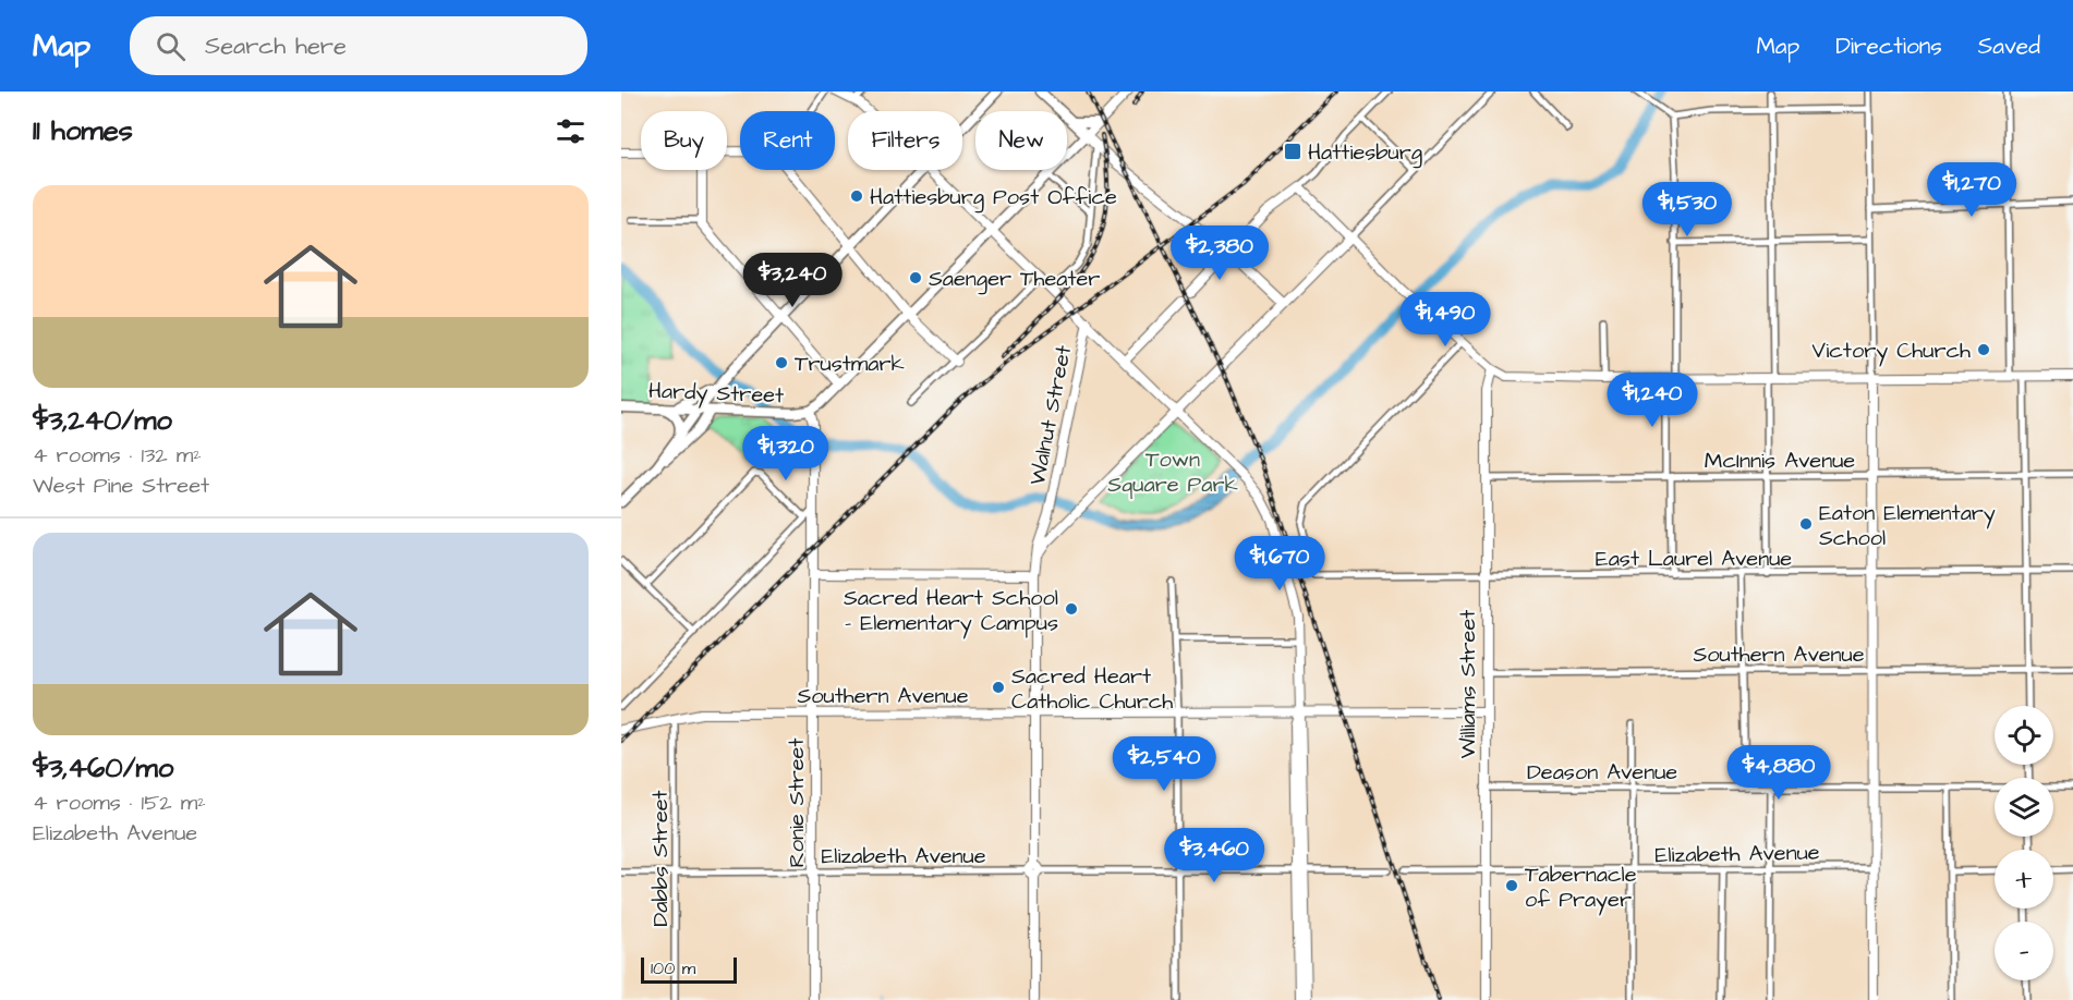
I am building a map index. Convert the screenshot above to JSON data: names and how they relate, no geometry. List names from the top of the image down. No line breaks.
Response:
{"streets":{"main road":["Hardy Street"],"street":["Walnut Street","McInnis Avenue","East Laurel Avenue","Southern Avenue","Williams Street","Deason Avenue","Ronie Street","Elizabeth Avenue","Dabbs Street"]},"crossings":[["Hardy Street","Ronie Street"],["Walnut Street","Southern Avenue"],["Walnut Street","Elizabeth Avenue"],["McInnis Avenue","Williams Street"],["East Laurel Avenue","Williams Street"],["Southern Avenue","Williams Street"],["Southern Avenue","Ronie Street"],["Southern Avenue","Dabbs Street"],["Williams Street","Deason Avenue"],["Williams Street","Elizabeth Avenue"],["Ronie Street","Elizabeth Avenue"],["Elizabeth Avenue","Dabbs Street"]],"parks":["Town Square Park"],"places":{"transit":["Hattiesburg"],"other":["Hattiesburg Post Office","Saenger Theater","Victory Church","Trustmark","Eaton Elementary School","Sacred Heart School - Elementary Campus","Sacred Heart Catholic Church","Tabernacle of Prayer"]},"scale_bar":"100 m","page":{"header":"Map","search":"Search here","nav":["Map","Directions","Saved"],"heading":"11 homes","chip":["Buy","Rent","Filters","New"],"price":["$1,270","$1,530","$2,380","$3,240","$1,490","$1,240","$1,320","$1,670","$2,540","$4,880","$3,460"],"list":[{"name":"$3,240/mo","note":"4 rooms · 132 m² · West Pine Street"},{"name":"$3,460/mo","note":"4 rooms · 152 m² · Elizabeth Avenue"}],"map_buttons":["+","−"],"scale":"100 m"}}
